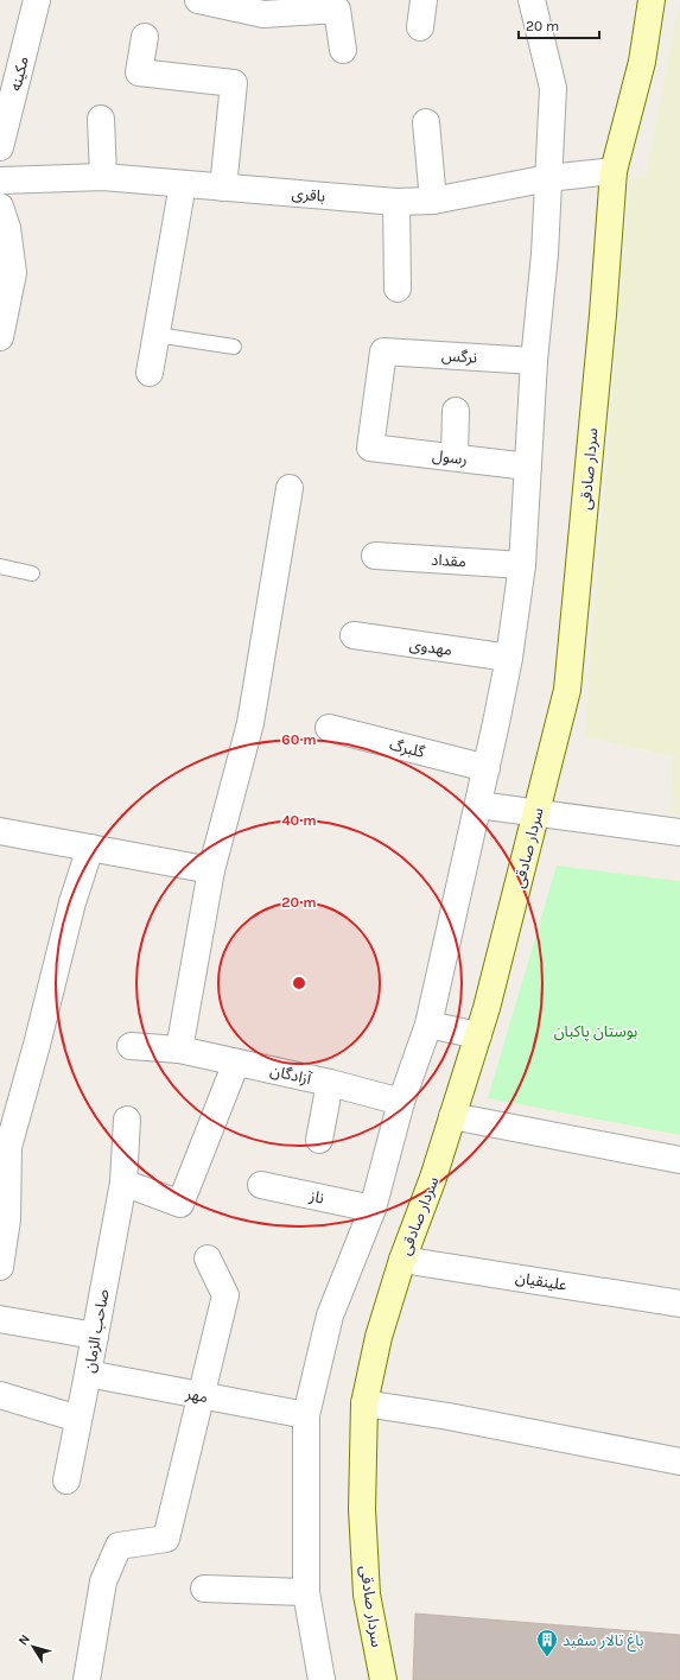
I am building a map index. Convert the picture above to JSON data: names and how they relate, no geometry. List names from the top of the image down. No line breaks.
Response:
{"streets":{"street":["مکینه","باقری","نرگس","رسول","سردار صادقی","مقداد","مهدوی","گلبرگ","آزادگان","ناز","علینقیان","صاحب الزمان","مهر"]},"crossings":[["باقری","سردار صادقی"],["نرگس","رسول"],["سردار صادقی","علینقیان"],["صاحب الزمان","مهر"]],"parks":["بوستان پاکبان"],"places":{"building":["باغ تالار سفید"]},"scale_bar":"20 m","north":"top left","rings":["60 m","40 m","20 m"]}
